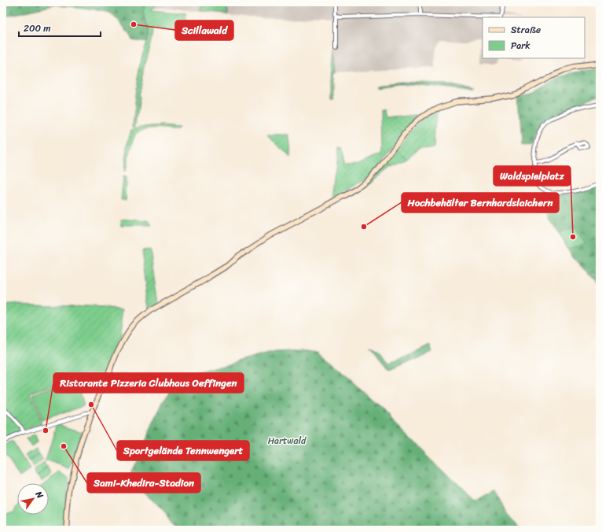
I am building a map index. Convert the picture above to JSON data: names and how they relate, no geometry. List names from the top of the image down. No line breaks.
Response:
{"parks":["Hartwald"],"places":["Scillawald","Hochbehälter Bernhardslaichern","Waldspielplatz","Sportgelände Tennwengert","Ristorante Pizzeria Clubhaus Oeffingen","Sami-Khedira-Stadion"],"legend":["Straße","Park"],"scale_bar":"200 m","north":"top right"}
